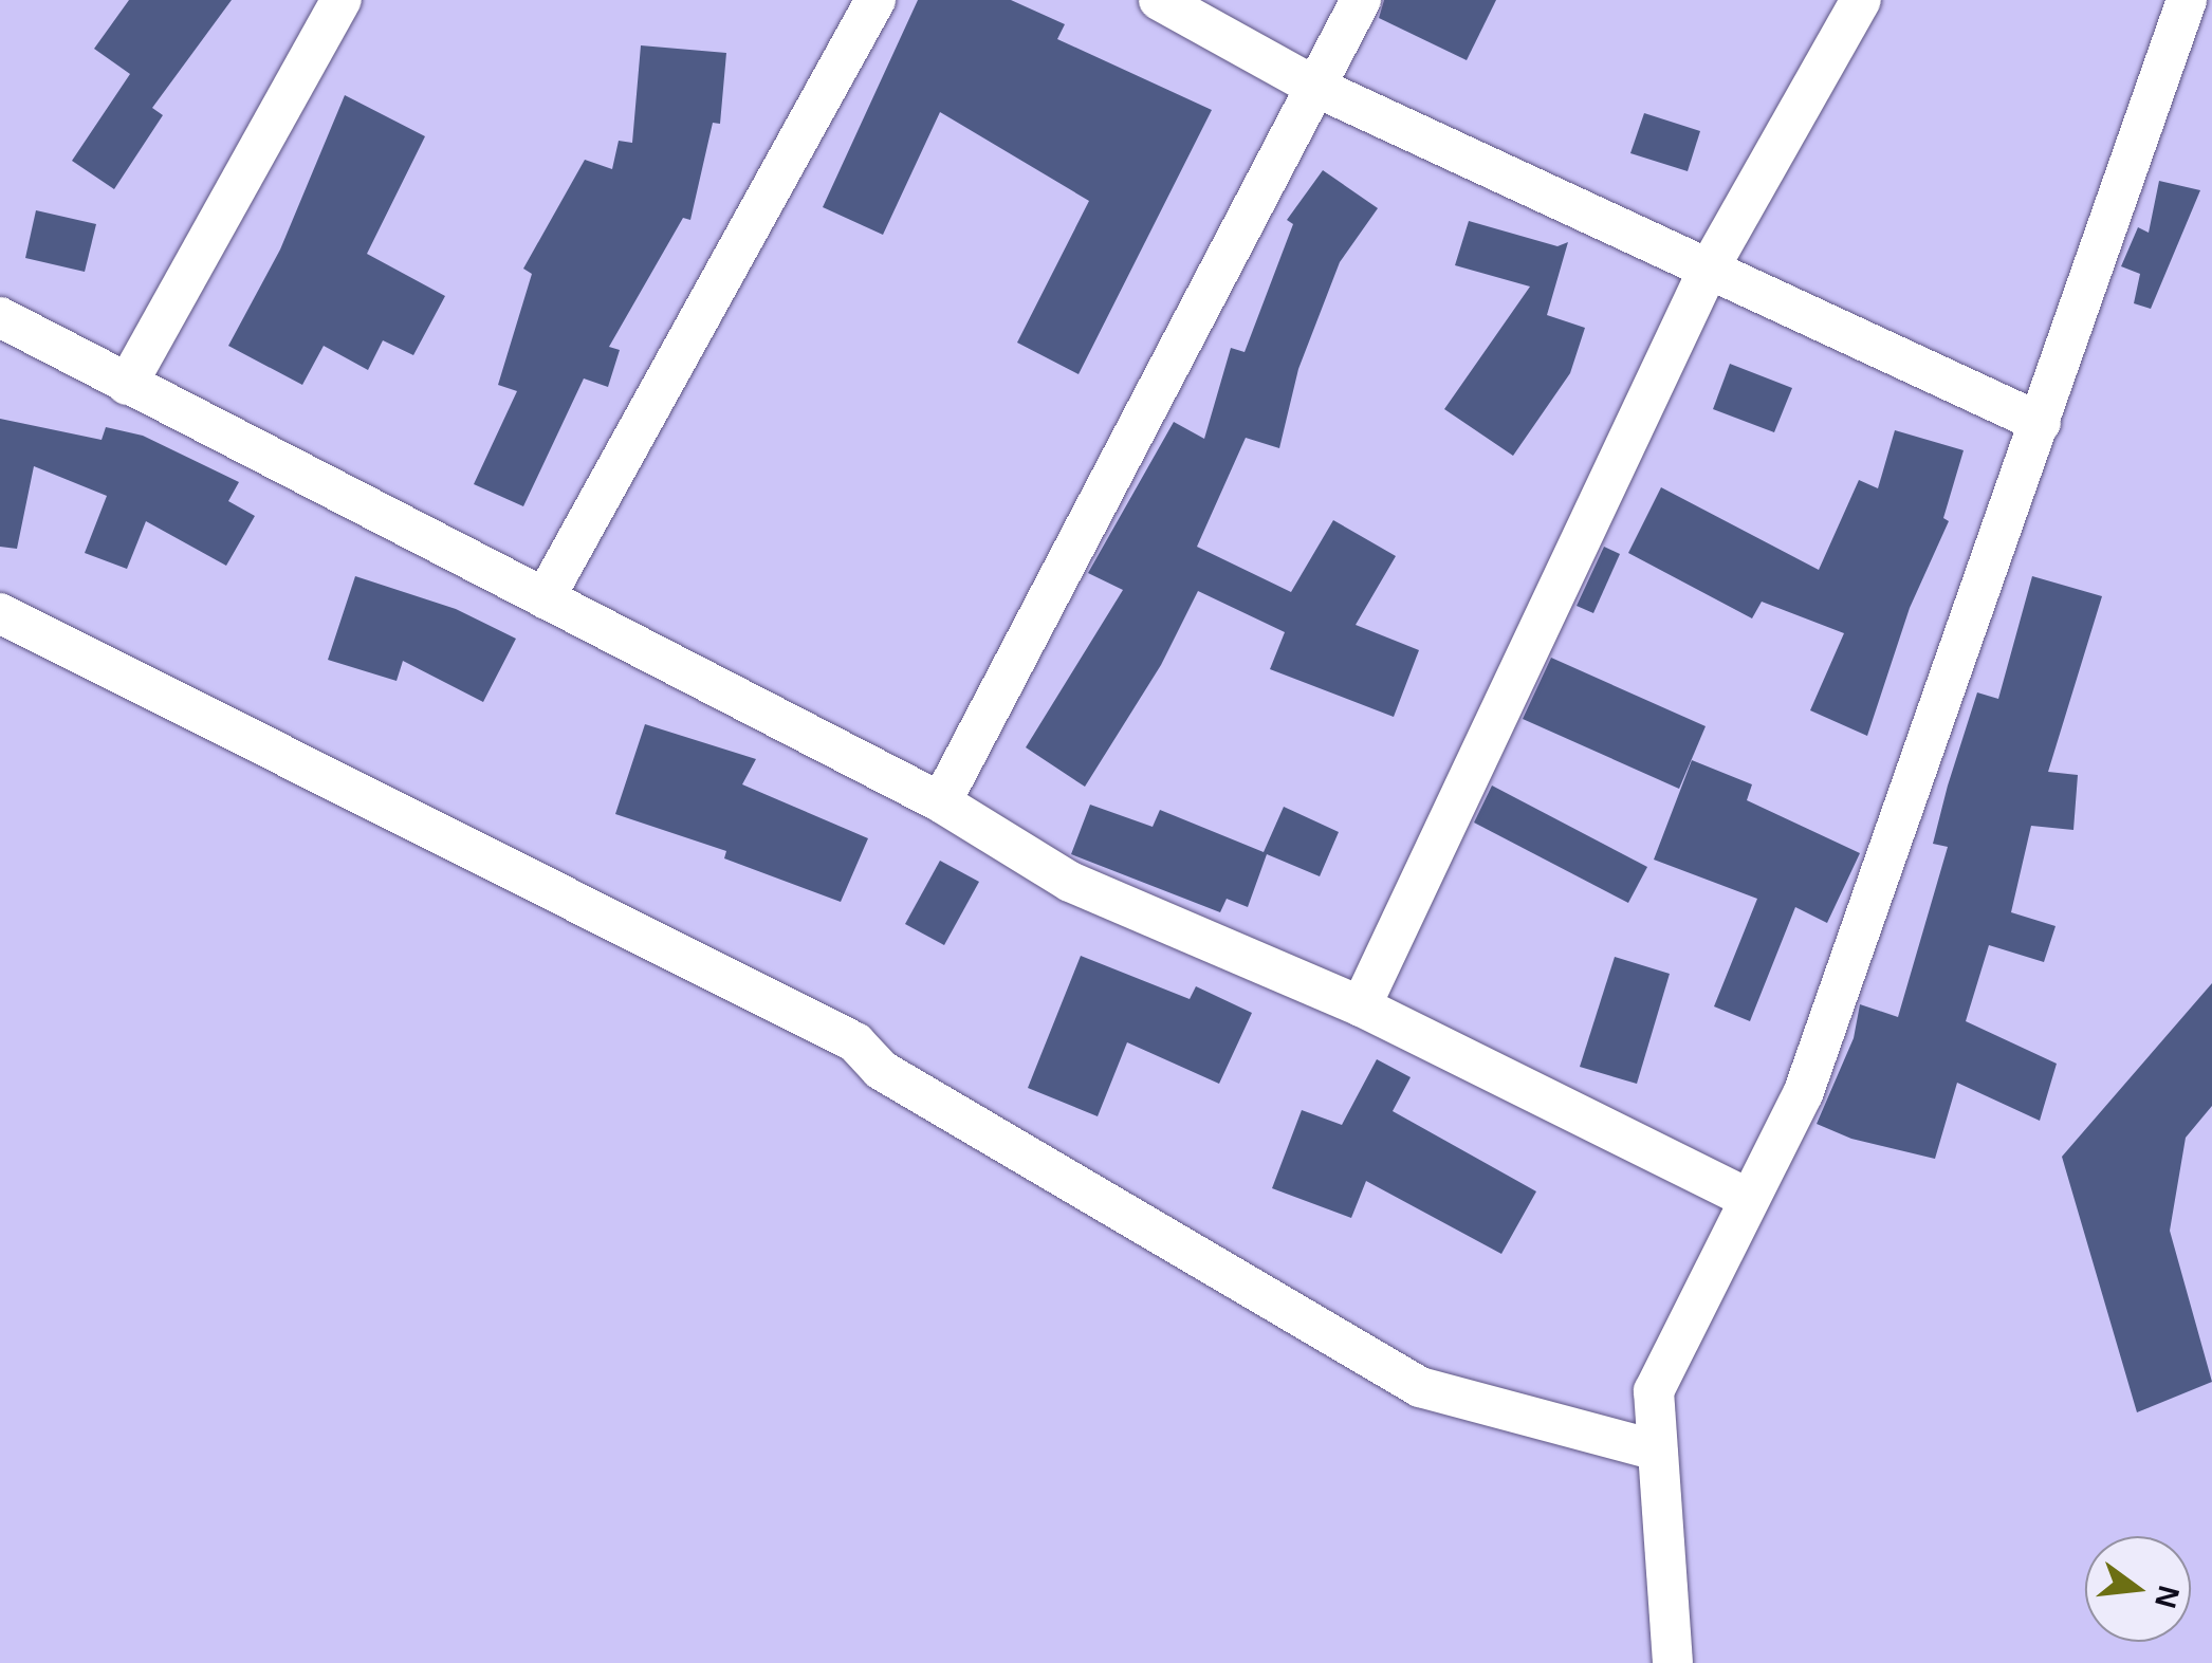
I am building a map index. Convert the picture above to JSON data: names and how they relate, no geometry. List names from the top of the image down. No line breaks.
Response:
{"north":"right"}
